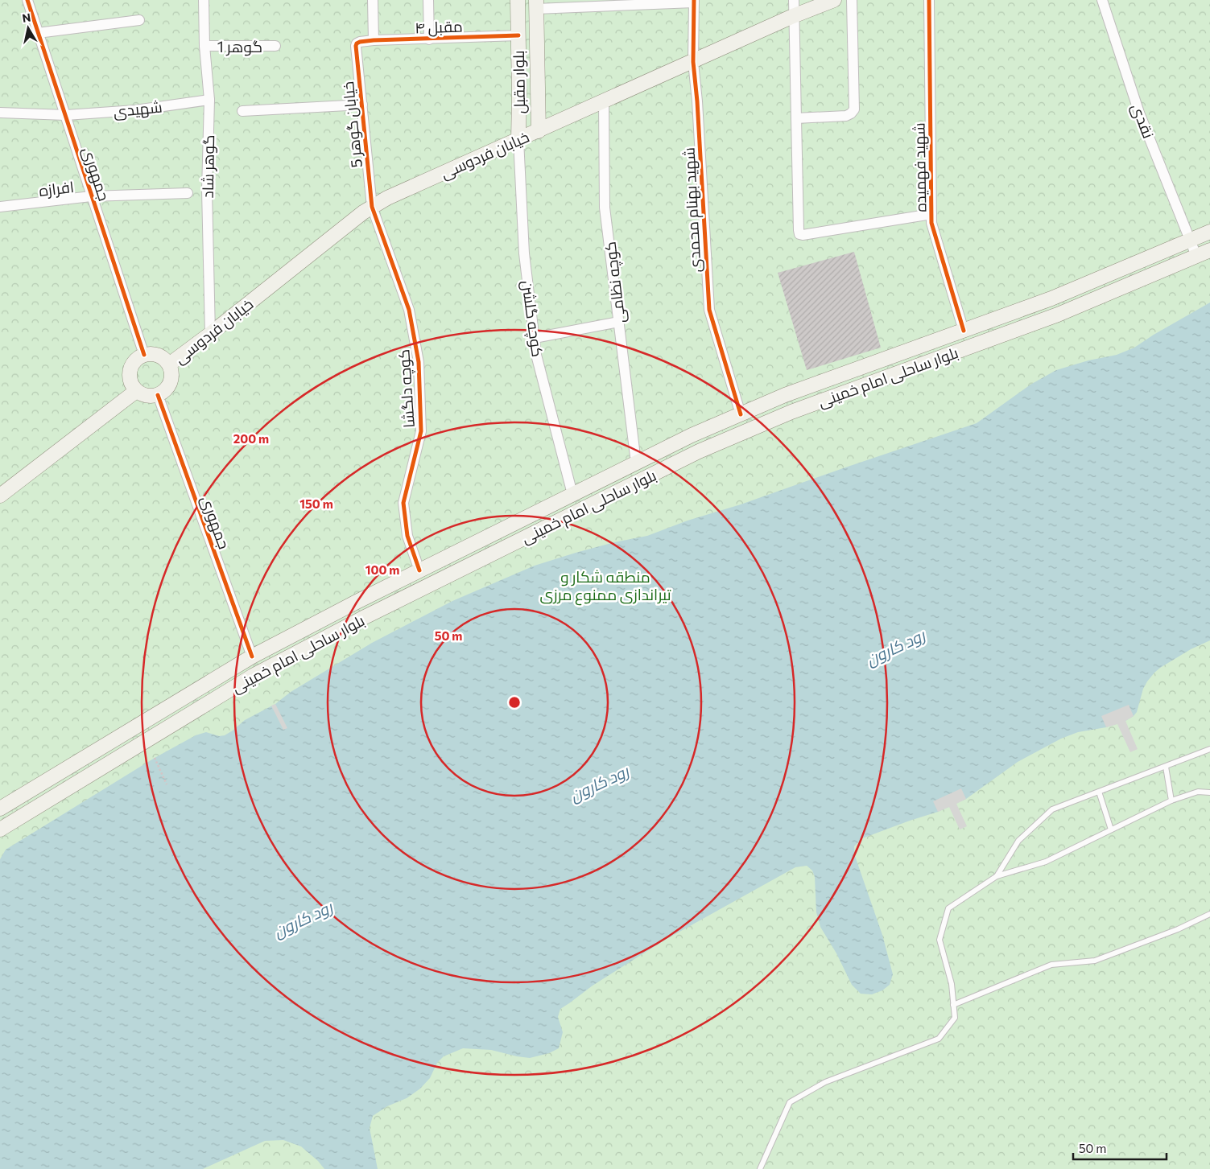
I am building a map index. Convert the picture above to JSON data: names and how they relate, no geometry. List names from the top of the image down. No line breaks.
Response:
{"streets":{"main road":["بلوار مقبل","خیابان فردوسی","بلوار ساحلی امام خمینی"],"street":["مقبل ۴","گوهر 1","شهیدی","نقدی","خیابان گوهر 5","گوهر شاد","شهید فهمیده","جمهوری","افرازه","شهید بهنام محمدی","کوچه نظامی","کوچه گلشن","کوچه دلگشا"]},"crossings":[["مقبل ۴","بلوار مقبل"],["مقبل ۴","خیابان گوهر 5"],["گوهر 1","گوهر شاد"],["بلوار مقبل","خیابان فردوسی"],["بلوار مقبل","کوچه گلشن"],["شهیدی","گوهر شاد"],["شهیدی","جمهوری"],["نقدی","بلوار ساحلی امام خمینی"],["خیابان گوهر 5","خیابان فردوسی"],["خیابان گوهر 5","کوچه دلگشا"],["خیابان فردوسی","گوهر شاد"],["خیابان فردوسی","جمهوری"],["خیابان فردوسی","شهید بهنام محمدی"],["خیابان فردوسی","کوچه نظامی"],["خیابان فردوسی","کوچه گلشن"],["خیابان فردوسی","کوچه دلگشا"],["شهید فهمیده","بلوار ساحلی امام خمینی"],["جمهوری","افرازه"],["جمهوری","بلوار ساحلی امام خمینی"],["شهید بهنام محمدی","بلوار ساحلی امام خمینی"],["کوچه نظامی","بلوار ساحلی امام خمینی"],["کوچه گلشن","بلوار ساحلی امام خمینی"],["بلوار ساحلی امام خمینی","کوچه دلگشا"]],"water":["رود کارون"],"parks":["منطقه شکار و تیراندازی ممنوع مرزی"],"scale_bar":"50 m","north":"top","rings":["200 m","150 m","100 m","50 m"]}
